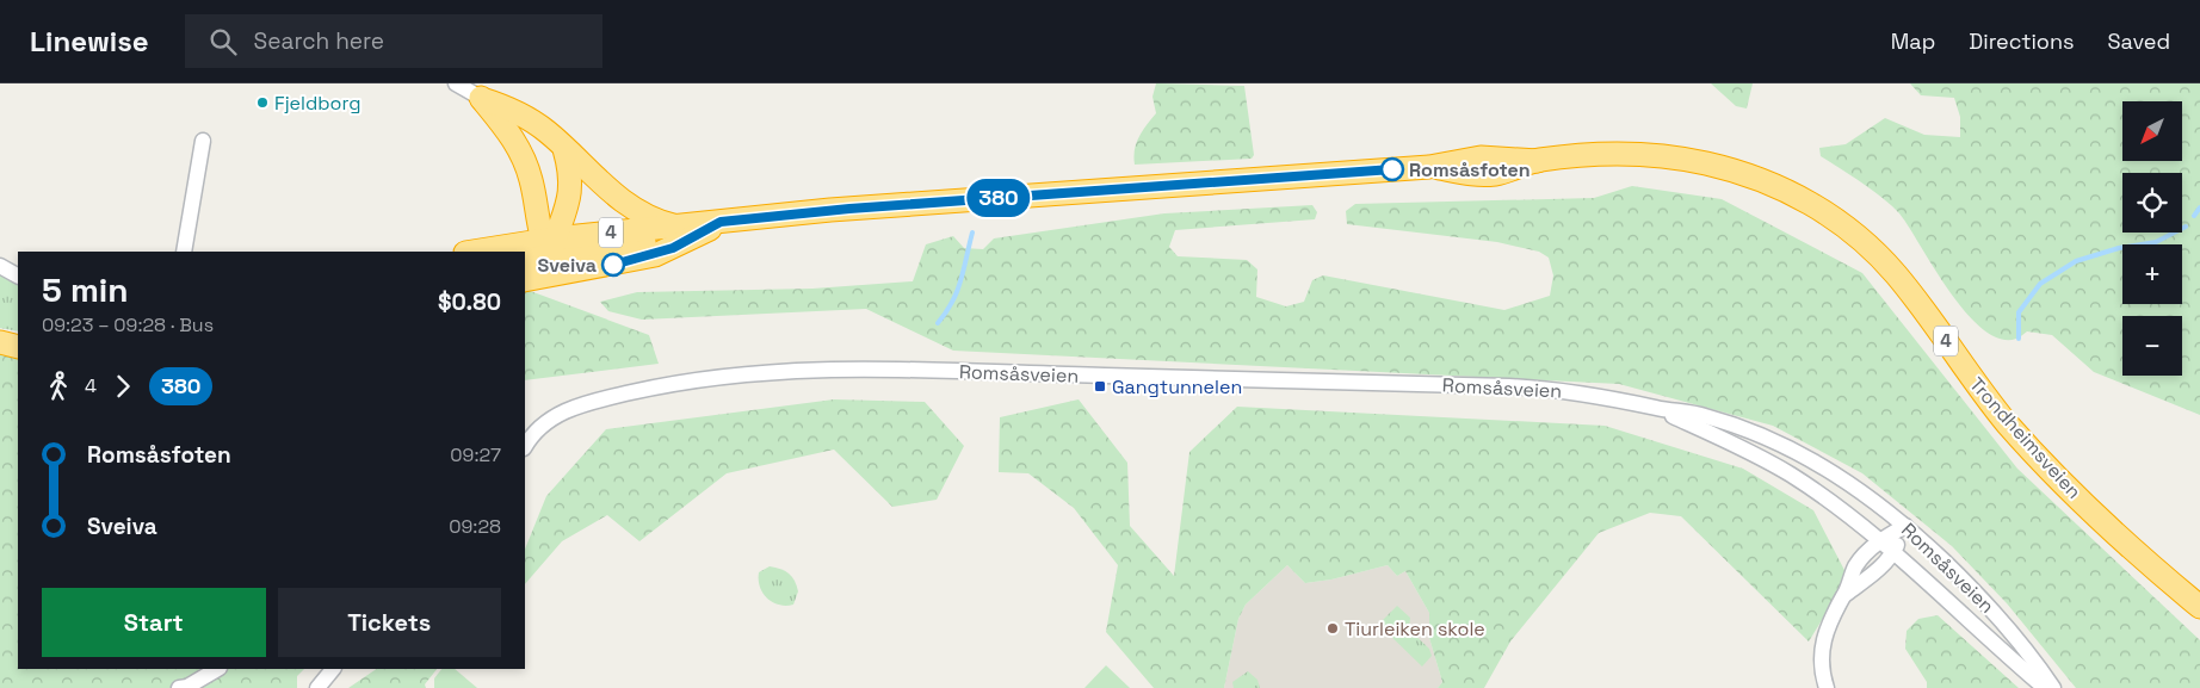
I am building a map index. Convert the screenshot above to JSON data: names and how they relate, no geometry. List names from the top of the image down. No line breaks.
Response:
{"streets":{"highway":["4","Trondheimsveien"],"street":["Romsåsveien"]},"places":{"other":["Fjeldborg","Romsåsfoten","Sveiva","Tiurleiken skole"],"transit":["Gangtunnelen"]},"lines":["bus line 380"],"north":"bottom left","page":{"header":"Linewise","search":"Search here","nav":["Map","Directions","Saved"],"on_map":"380","map_buttons":["+","−"],"heading":["5 min","09:23 – 09:28 · Bus","$0.80"],"legs":["4","380"],"list":[{"name":"Romsåsfoten","value":"09:27"},{"name":"Sveiva","value":"09:28"}],"buttons":["Start","Tickets"]}}
